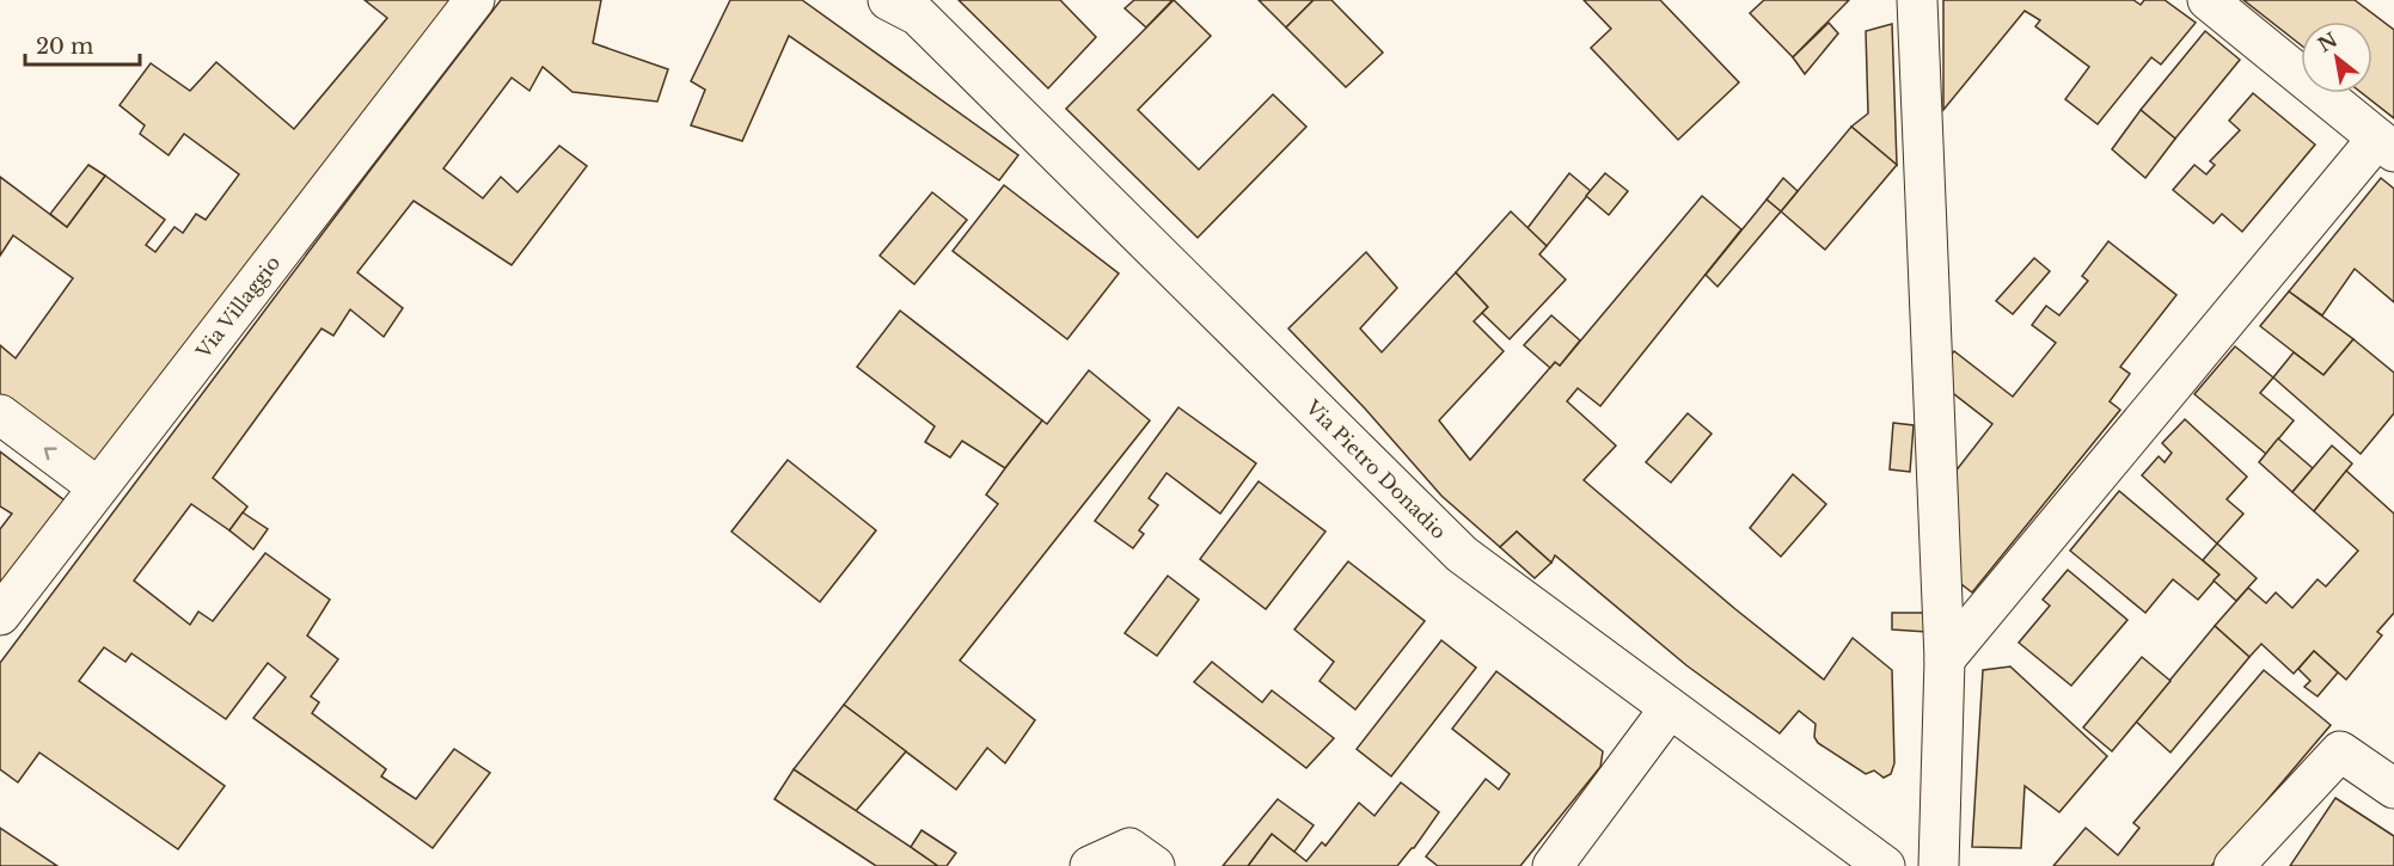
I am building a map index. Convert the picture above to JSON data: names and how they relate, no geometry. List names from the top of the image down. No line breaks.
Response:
{"streets":{"street":["Via Villaggio","Via Pietro Donadio"]},"scale_bar":"20 m","north":"top left"}
